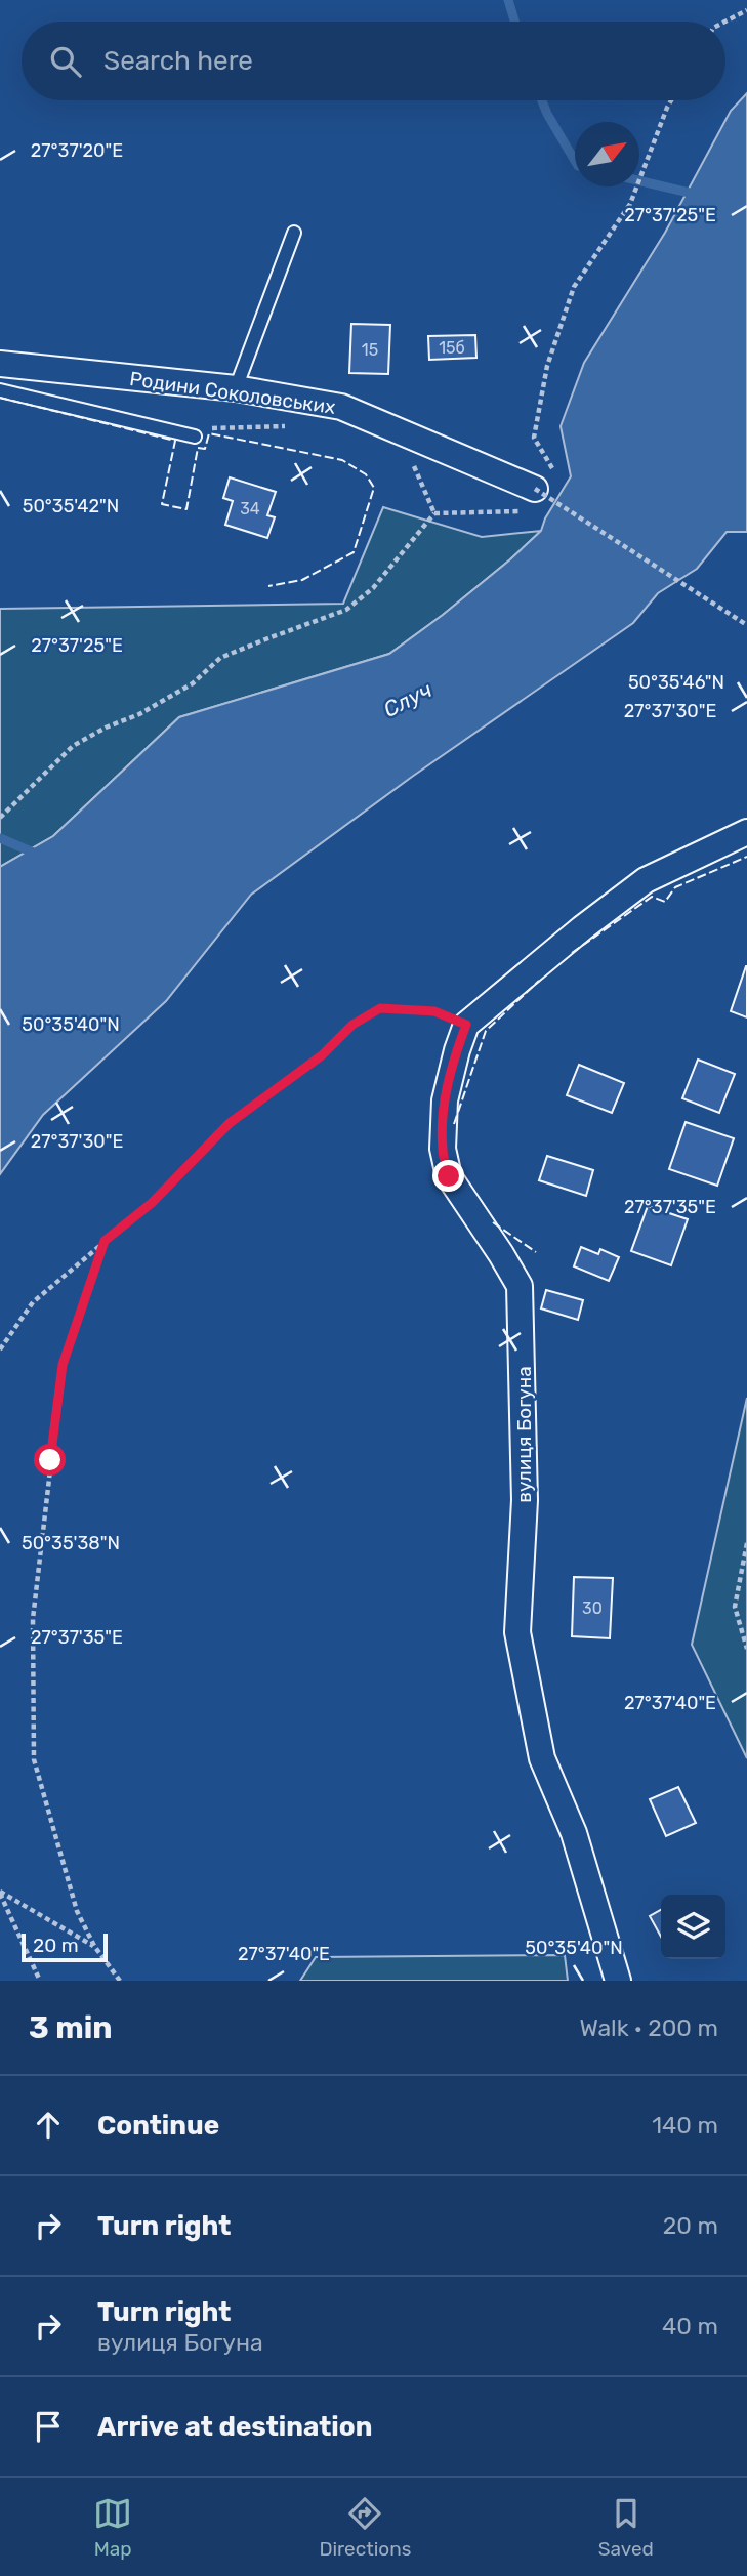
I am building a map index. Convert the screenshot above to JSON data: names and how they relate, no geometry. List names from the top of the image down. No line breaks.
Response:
{"streets":{"street":["Родини Соколовських","вулиця Богуна"]},"water":["Случ"],"house_numbers":["15б","15","34","30"],"scale_bar":"20 m","north":"top right","page":{"search":"Search here","scale":"20 m","heading":["3 min","Walk · 200 m"],"list":[["Continue","140 m"],["Turn right","20 m"],["Turn right","вулиця Богуна","40 m"],"Arrive at destination"],"nav":["Map","Directions","Saved"]},"coordinates":["27°37'20\"E","27°37'25\"E","50°35'42\"N","50°35'46\"N","27°37'30\"E","50°35'40\"N","27°37'35\"E","50°35'38\"N","27°37'40\"E"]}
